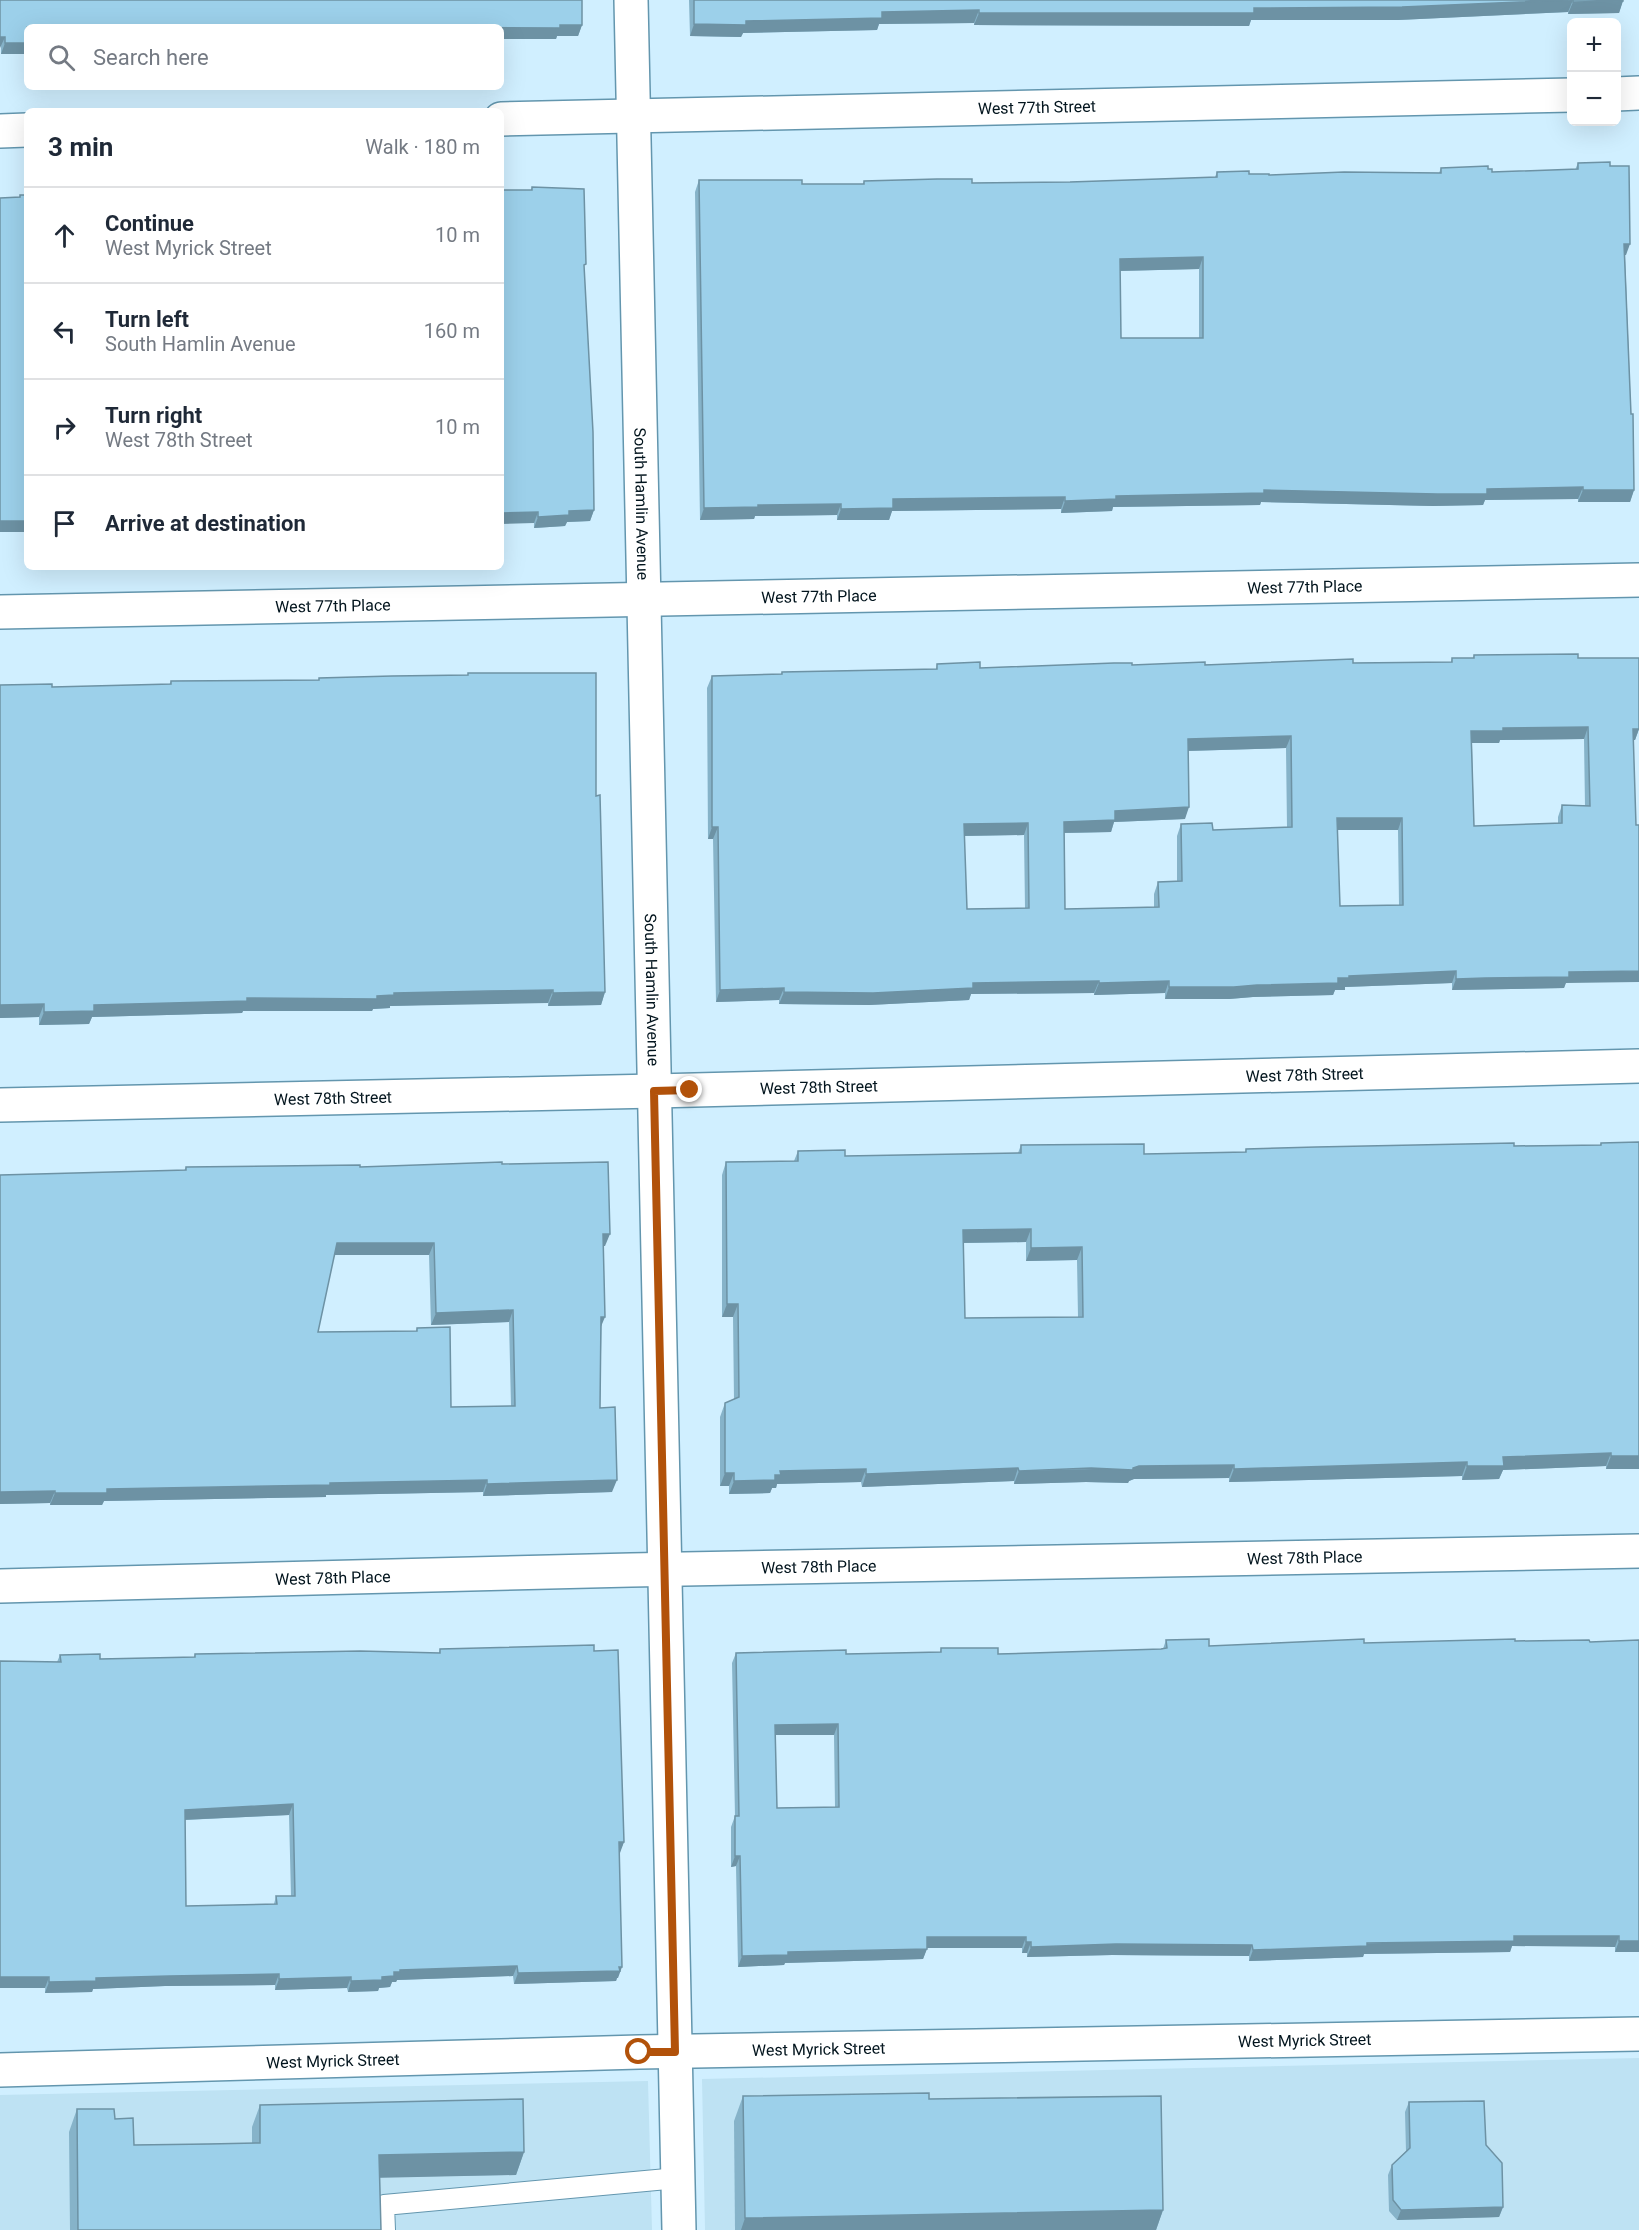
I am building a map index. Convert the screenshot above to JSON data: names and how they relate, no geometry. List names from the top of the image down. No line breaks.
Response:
{"streets":{"street":["West 77th Street","South Hamlin Avenue","West 77th Place","West 78th Street","West 78th Place","West Myrick Street"]},"crossings":[["West 77th Street","South Hamlin Avenue"],["South Hamlin Avenue","West 77th Place"],["South Hamlin Avenue","West 78th Street"],["South Hamlin Avenue","West 78th Place"],["South Hamlin Avenue","West Myrick Street"]],"page":{"map_buttons":["+","−"],"search":"Search here","heading":["3 min","Walk · 180 m"],"list":[["Continue","West Myrick Street","10 m"],["Turn left","South Hamlin Avenue","160 m"],["Turn right","West 78th Street","10 m"],"Arrive at destination"]}}
